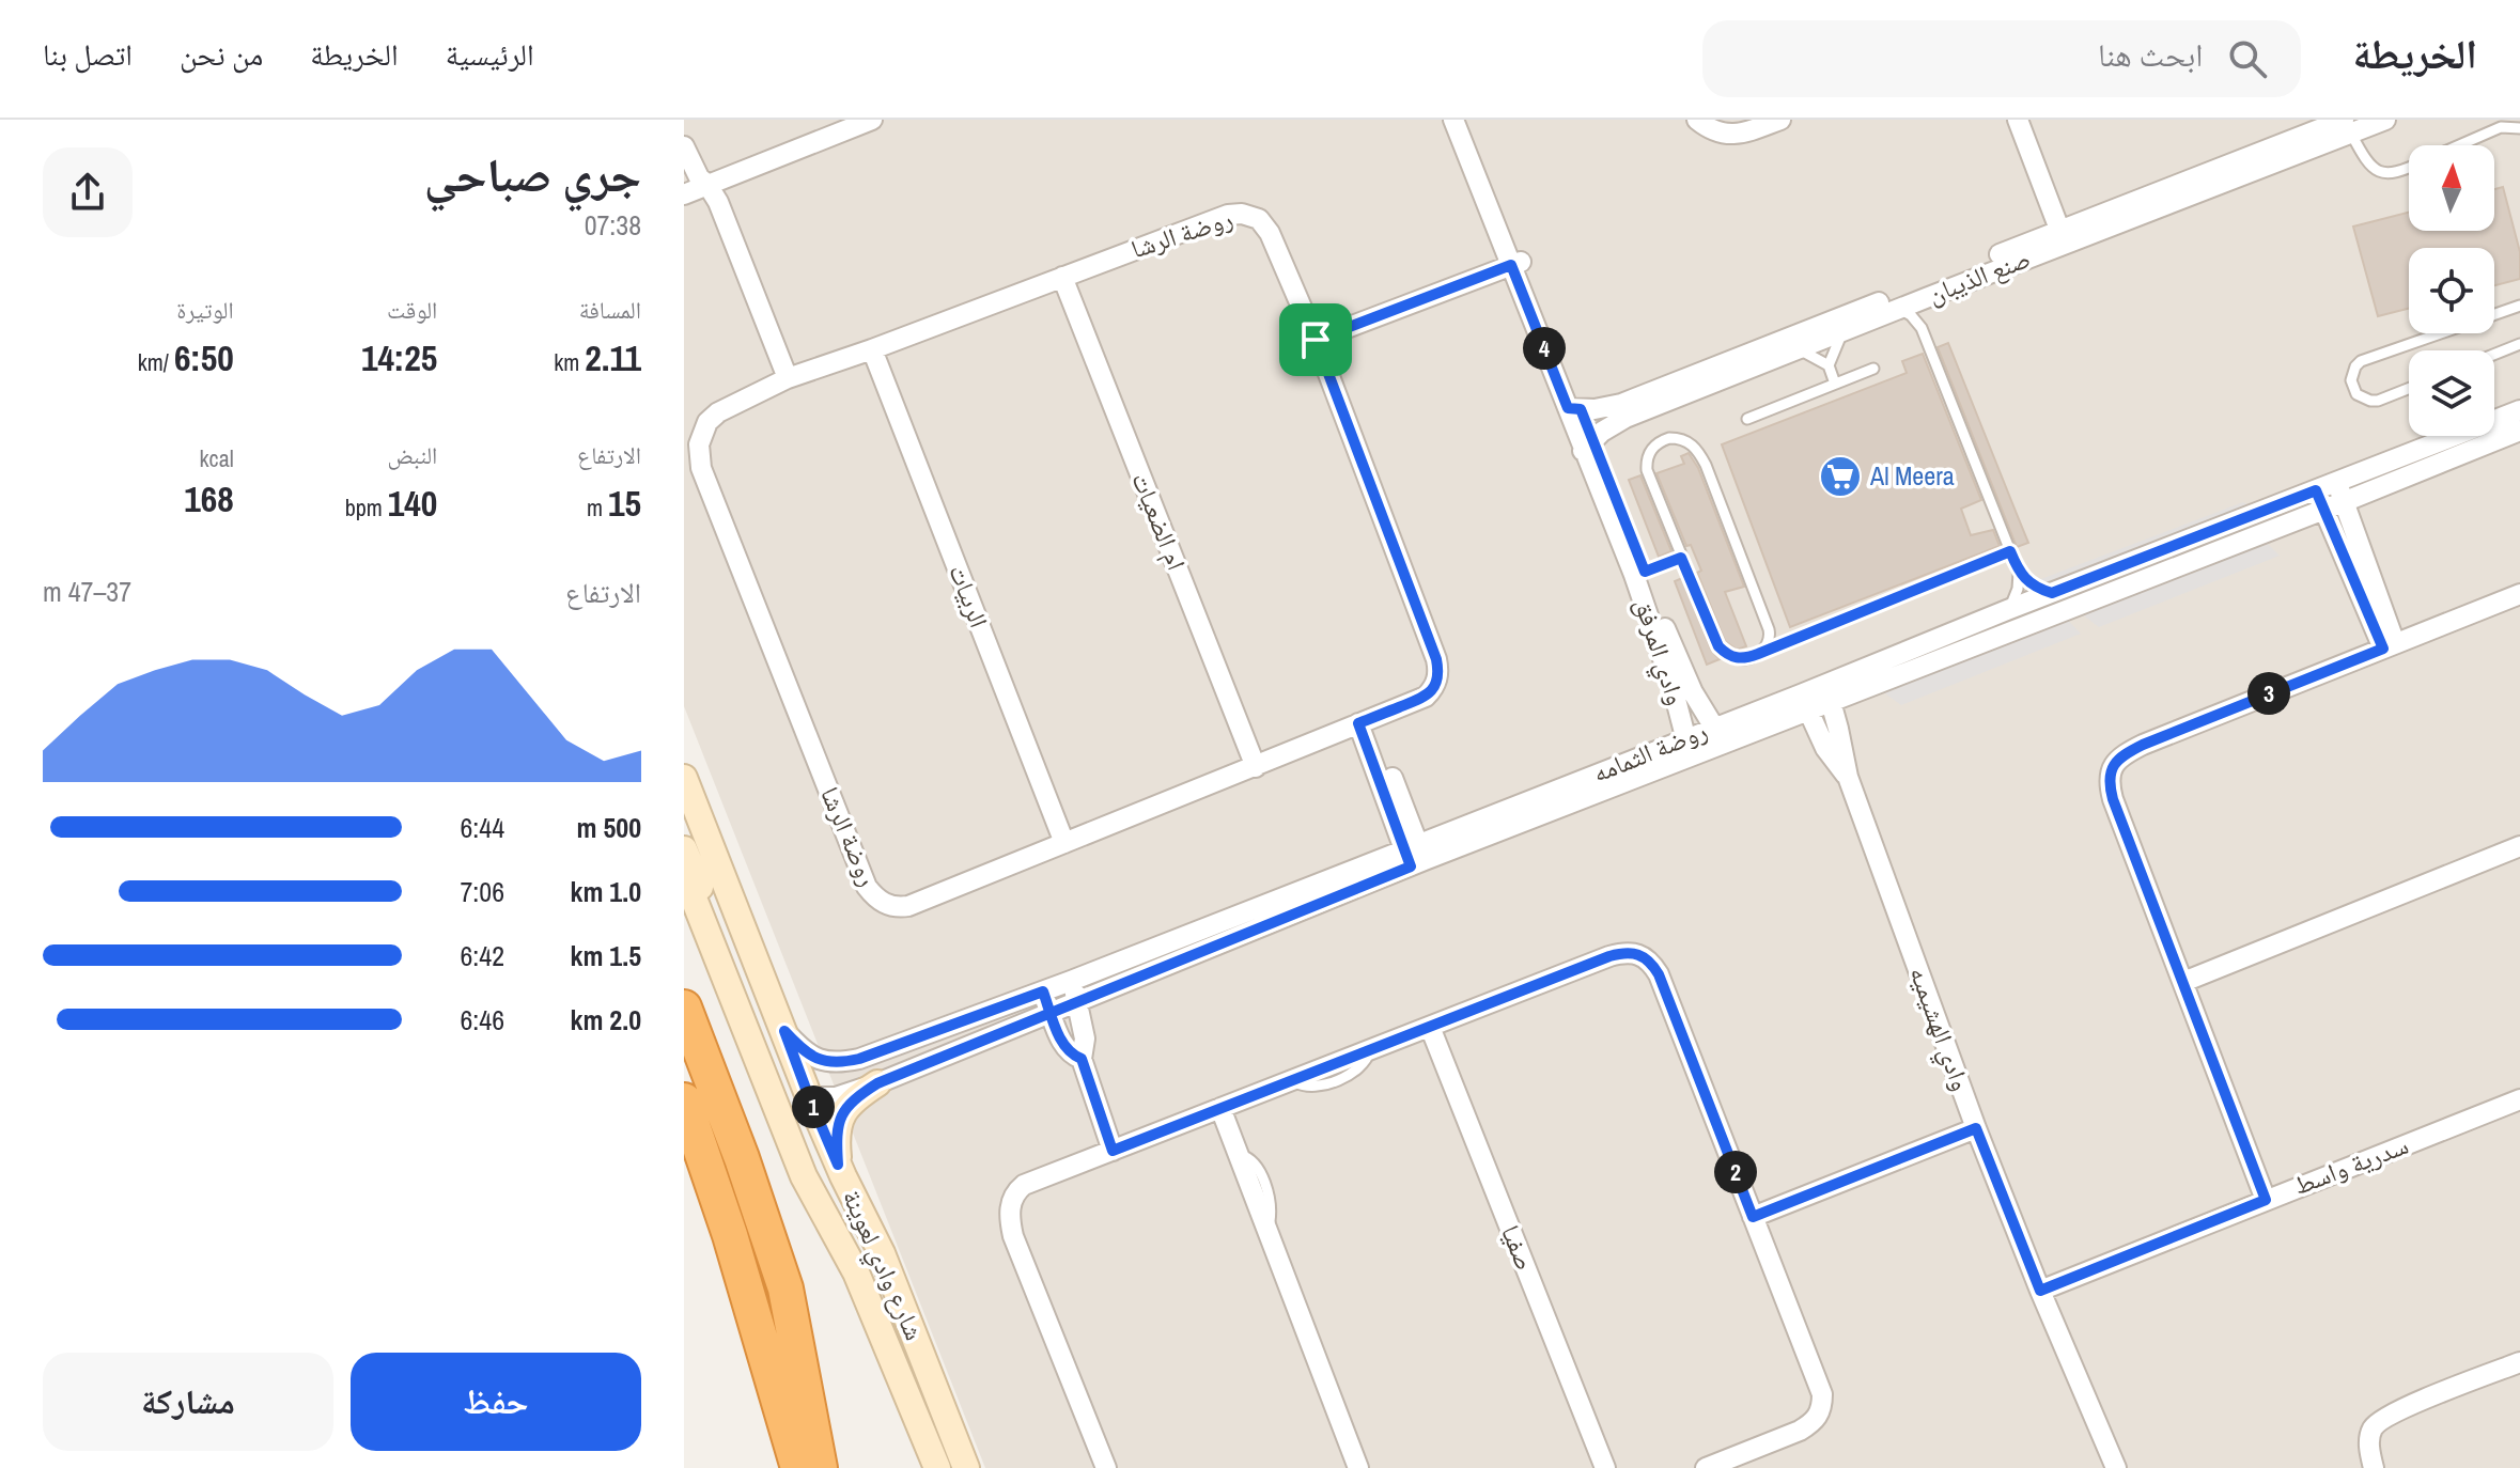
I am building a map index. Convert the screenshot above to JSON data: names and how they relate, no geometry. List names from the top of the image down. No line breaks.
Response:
{"streets":{"main road":["شارع وادي لعوينة"],"street":["روضة الرشا","صنع الذيبان","ام الضعيات","الربيات","وادي المرفق","روضة الثمامه","وادي الهشيميه","سدرية واسط","صفيا"]},"crossings":[["روضة الرشا","ام الضعيات"],["روضة الرشا","الربيات"],["صنع الذيبان","وادي المرفق"],["وادي المرفق","روضة الثمامه"],["روضة الثمامه","وادي الهشيميه"],["روضة الثمامه","شارع وادي لعوينة"],["وادي الهشيميه","سدرية واسط"]],"places":{"supermarket":["Al Meera"]},"north":"top","page":{"header":"الخريطة","search":"ابحث هنا","nav":["الرئيسية","الخريطة","من نحن","اتصل بنا"],"heading":["جري صباحي","07:38"],"stats":[["المسافة","2.11 km"],["الوقت","14:25"],["الوتيرة","6:50 /km"],["الارتفاع","15 m"],["النبض","140 bpm"],["kcal","168"]],"pins":["4","3","1","2"],"chart":["الارتفاع","37–47 m"],"list":[{"name":"500 m","note":"6:44"},{"name":"1.0 km","note":"7:06"},{"name":"1.5 km","note":"6:42"},{"name":"2.0 km","note":"6:46"}],"buttons":["حفظ","مشاركة"]}}
